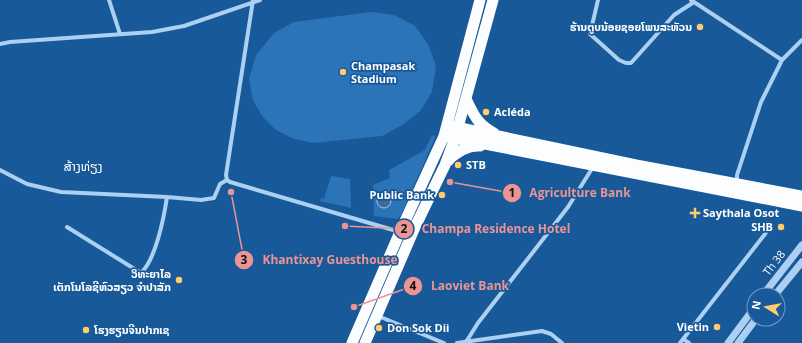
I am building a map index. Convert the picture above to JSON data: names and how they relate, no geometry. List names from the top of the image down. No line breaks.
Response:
{"streets":{"street":["Th 38"]},"districts":["ສ້າງທ່ຽງ"],"places":{"other":["ຮ້ານຕູບນ້ອຍຊອຍໂພນສະຫັວນ","Champasak Stadium","Acléda","STB","Agriculture Bank","Khantixay Guesthouse","Public Bank","Champa Residence Hotel","SHB","ວິທະຍາໄລ ເຕັກໂນໂລຊີຫົວສຽວ ຈຳປາສັກ","Laoviet Bank","Vietin","Don Sok Dii","ໂຮງຮຽນຈີນປາກເຊ"],"health":["Saythala Osot"]},"north":"left"}
